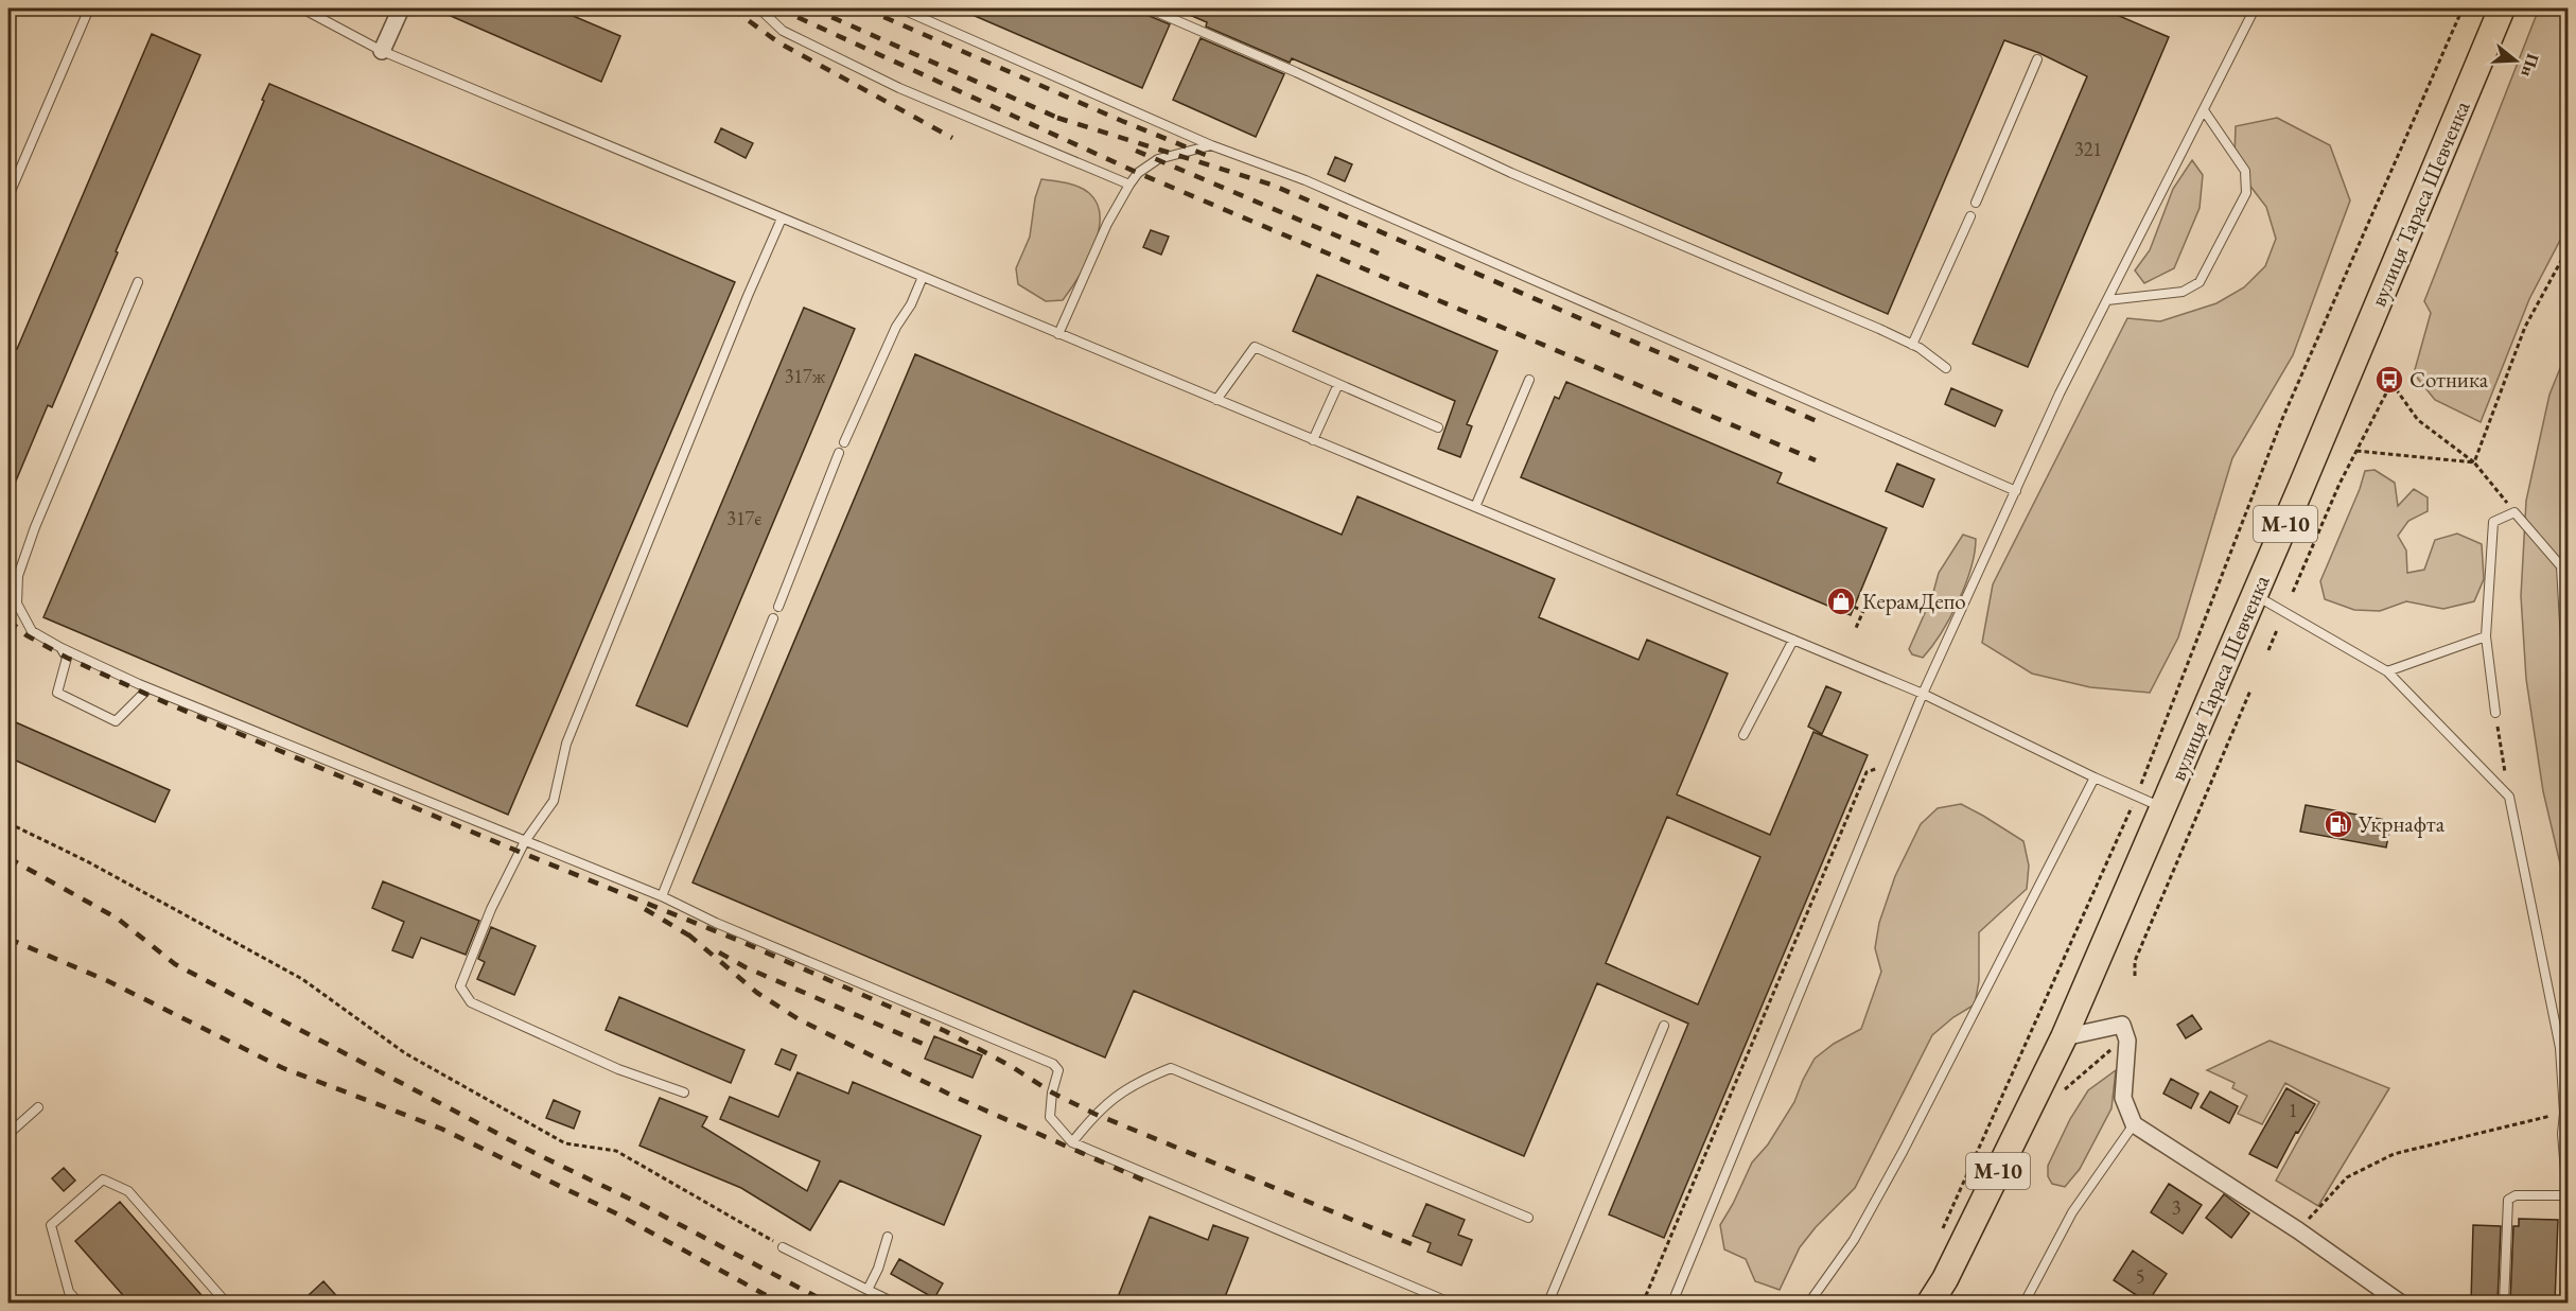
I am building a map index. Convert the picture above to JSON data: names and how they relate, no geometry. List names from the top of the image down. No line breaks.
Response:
{"streets":{"main road":["вулиця Тараса Шевченка","М-10"]},"places":{"bus stop":["Сотника"],"shop":["КерамДепо"],"fuel station":["Укрнафта"]},"house_numbers":["321","317ж","317є","1","3","5"],"north":"right"}
